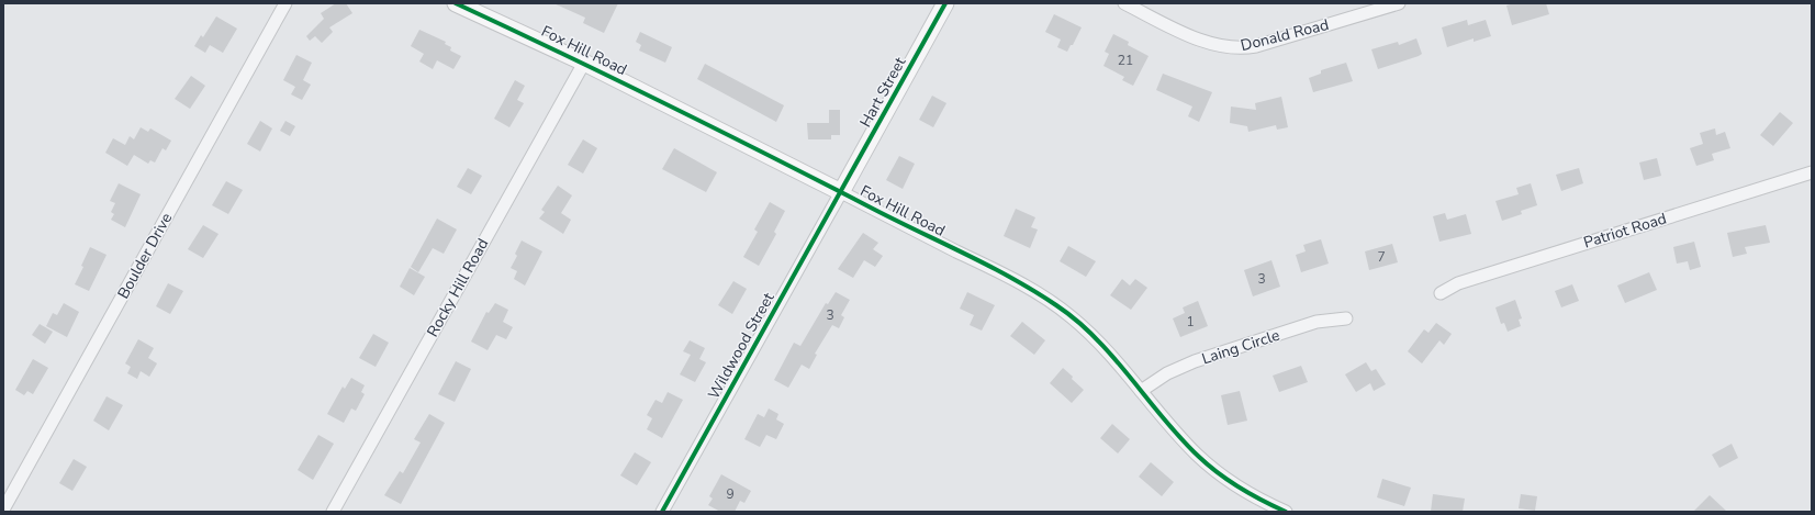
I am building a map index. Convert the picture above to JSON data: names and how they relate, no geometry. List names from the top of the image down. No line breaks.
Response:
{"streets":{"street":["Donald Road","Fox Hill Road","Hart Street","Patriot Road","Boulder Drive","Rocky Hill Road","Wildwood Street","Laing Circle"]},"crossings":[["Fox Hill Road","Hart Street"],["Fox Hill Road","Rocky Hill Road"],["Fox Hill Road","Wildwood Street"],["Fox Hill Road","Laing Circle"],["Hart Street","Wildwood Street"]],"house_numbers":["21","7","3","3","1","9"]}
